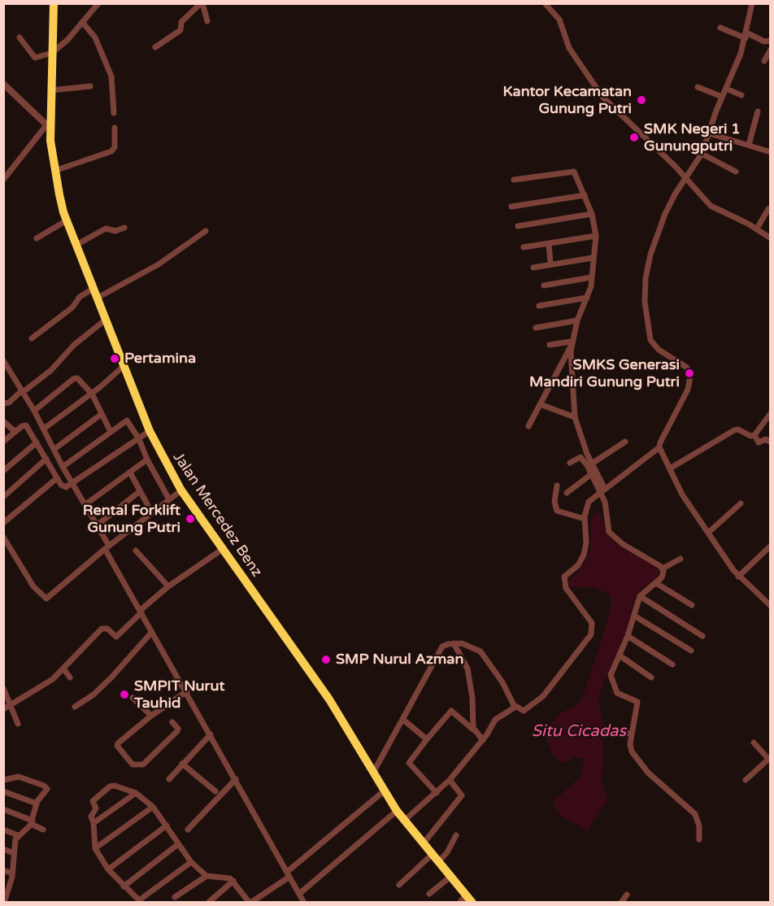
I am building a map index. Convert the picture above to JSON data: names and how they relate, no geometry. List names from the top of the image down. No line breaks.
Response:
{"streets":{"main road":["Jalan Mercedez Benz"]},"water":["Situ Cicadas"],"places":["Kantor Kecamatan Gunung Putri","SMK Negeri 1 Gunungputri","Pertamina","SMKS Generasi Mandiri Gunung Putri","Rental Forklift Gunung Putri","SMP Nurul Azman","SMPIT Nurut Tauhid"]}
